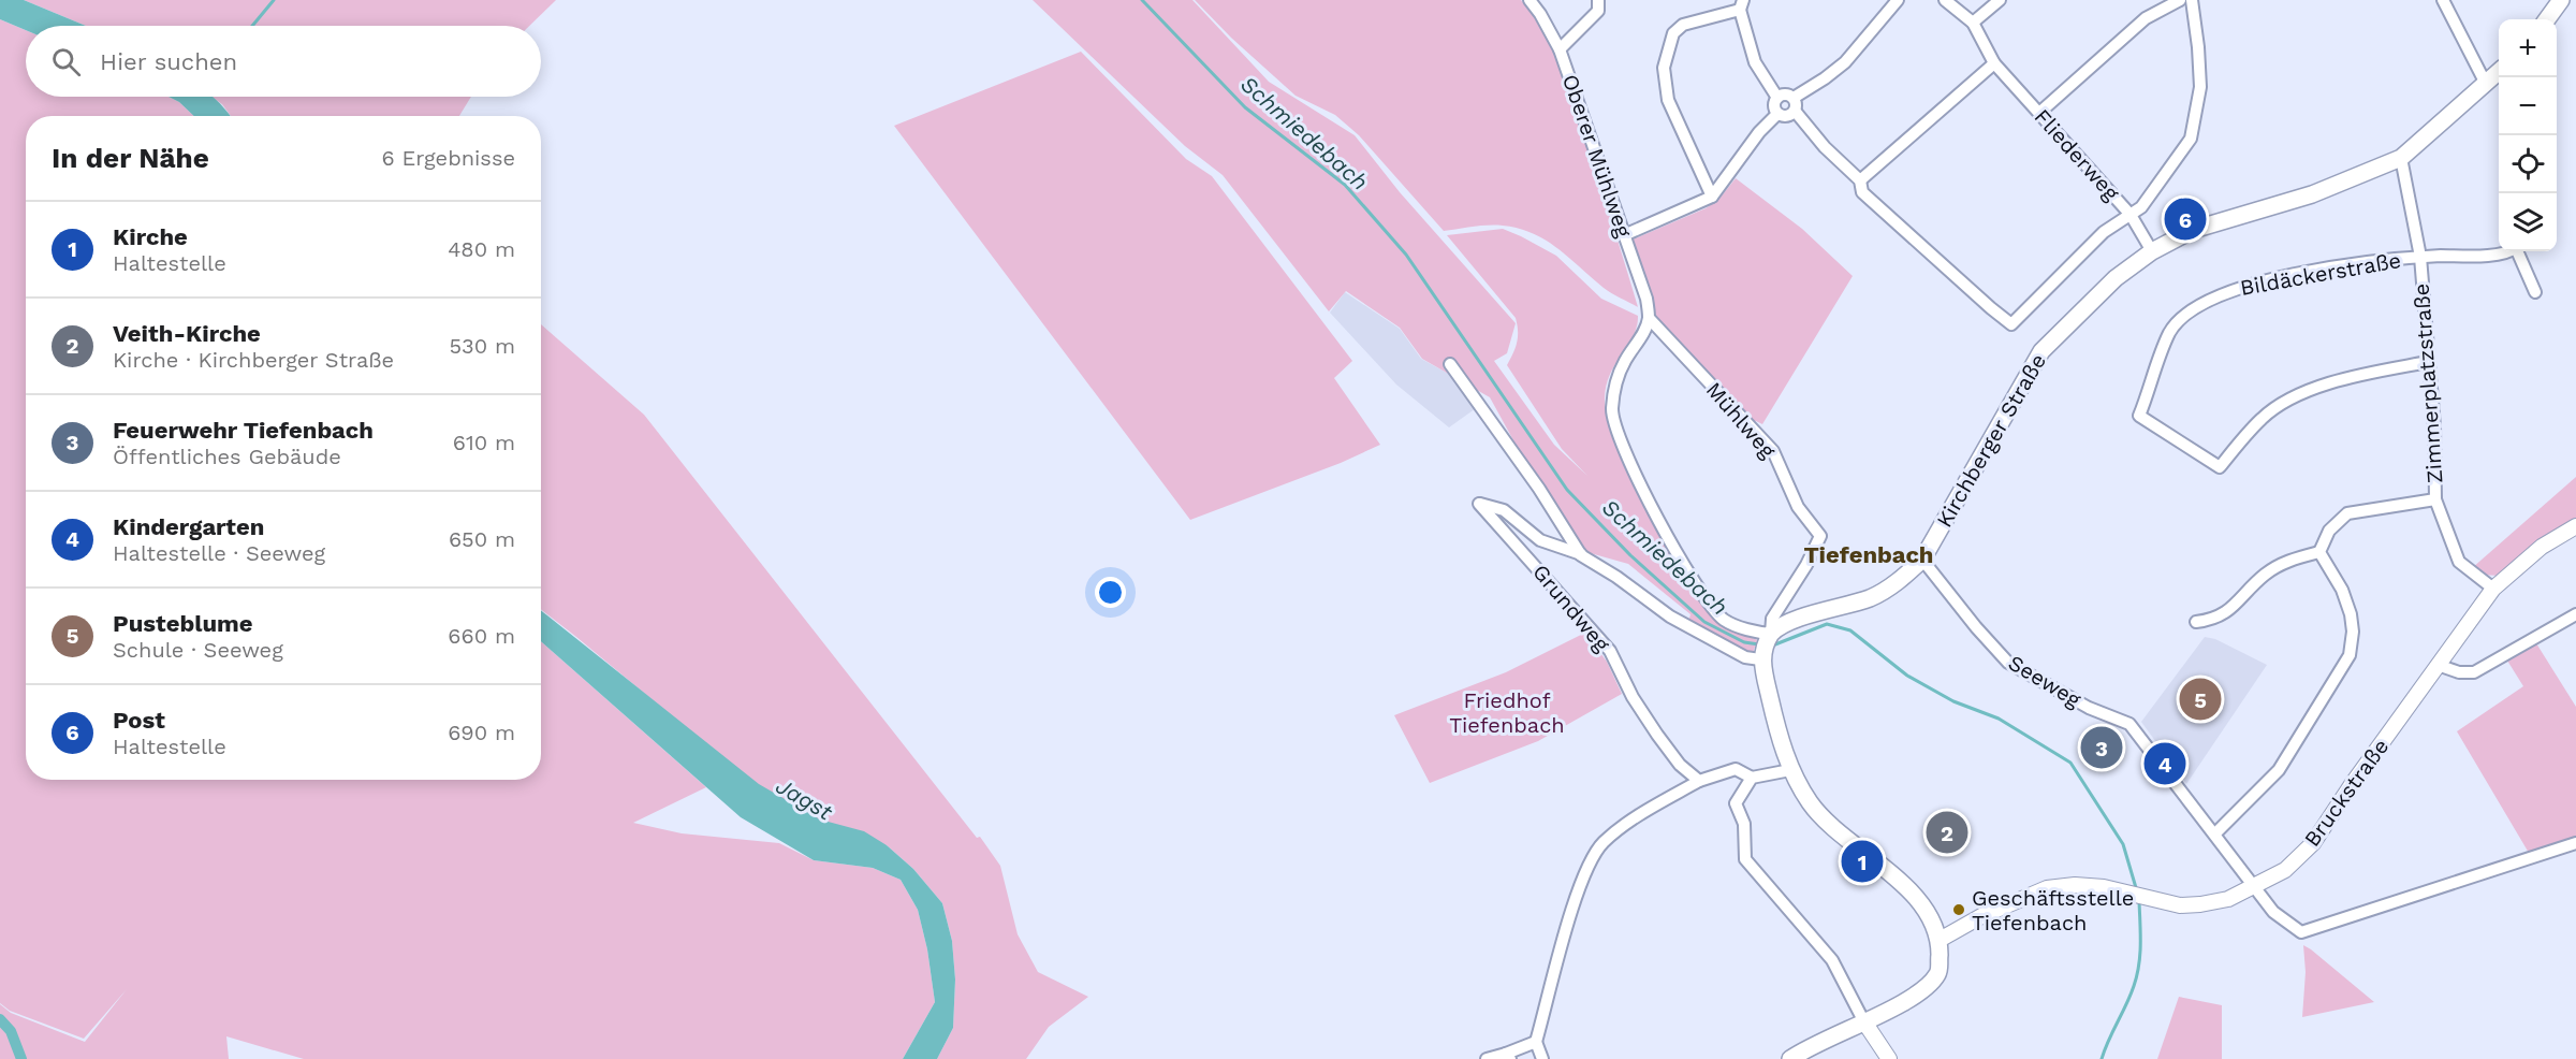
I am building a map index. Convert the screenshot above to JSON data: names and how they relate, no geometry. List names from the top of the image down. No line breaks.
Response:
{"streets":{"main road":["Kirchberger Straße"],"street":["Fliederweg","Oberer Mühlweg","Bildäckerstraße","Zimmerplatzstraße","Mühlweg","Grundweg","Seeweg","Bruckstraße"]},"crossings":[["Fliederweg","Kirchberger Straße"],["Oberer Mühlweg","Mühlweg"],["Bildäckerstraße","Zimmerplatzstraße"],["Zimmerplatzstraße","Kirchberger Straße"],["Zimmerplatzstraße","Bruckstraße"],["Mühlweg","Kirchberger Straße"],["Kirchberger Straße","Seeweg"],["Seeweg","Bruckstraße"]],"districts":["Tiefenbach"],"water":["Schmiedebach","Jagst"],"parks":["Friedhof Tiefenbach"],"places":["Geschäftsstelle Tiefenbach"],"page":{"map_buttons":["+","−"],"search":"Hier suchen","heading":["In der Nähe","6 Ergebnisse"],"pins":["6","5","3","4","2","1"],"list":[{"mark":"1","name":"Kirche","note":"Haltestelle","value":"480 m"},{"mark":"2","name":"Veith-Kirche","note":"Kirche · Kirchberger Straße","value":"530 m"},{"mark":"3","name":"Feuerwehr Tiefenbach","note":"Öffentliches Gebäude","value":"610 m"},{"mark":"4","name":"Kindergarten","note":"Haltestelle · Seeweg","value":"650 m"},{"mark":"5","name":"Pusteblume","note":"Schule · Seeweg","value":"660 m"},{"mark":"6","name":"Post","note":"Haltestelle","value":"690 m"}]}}
